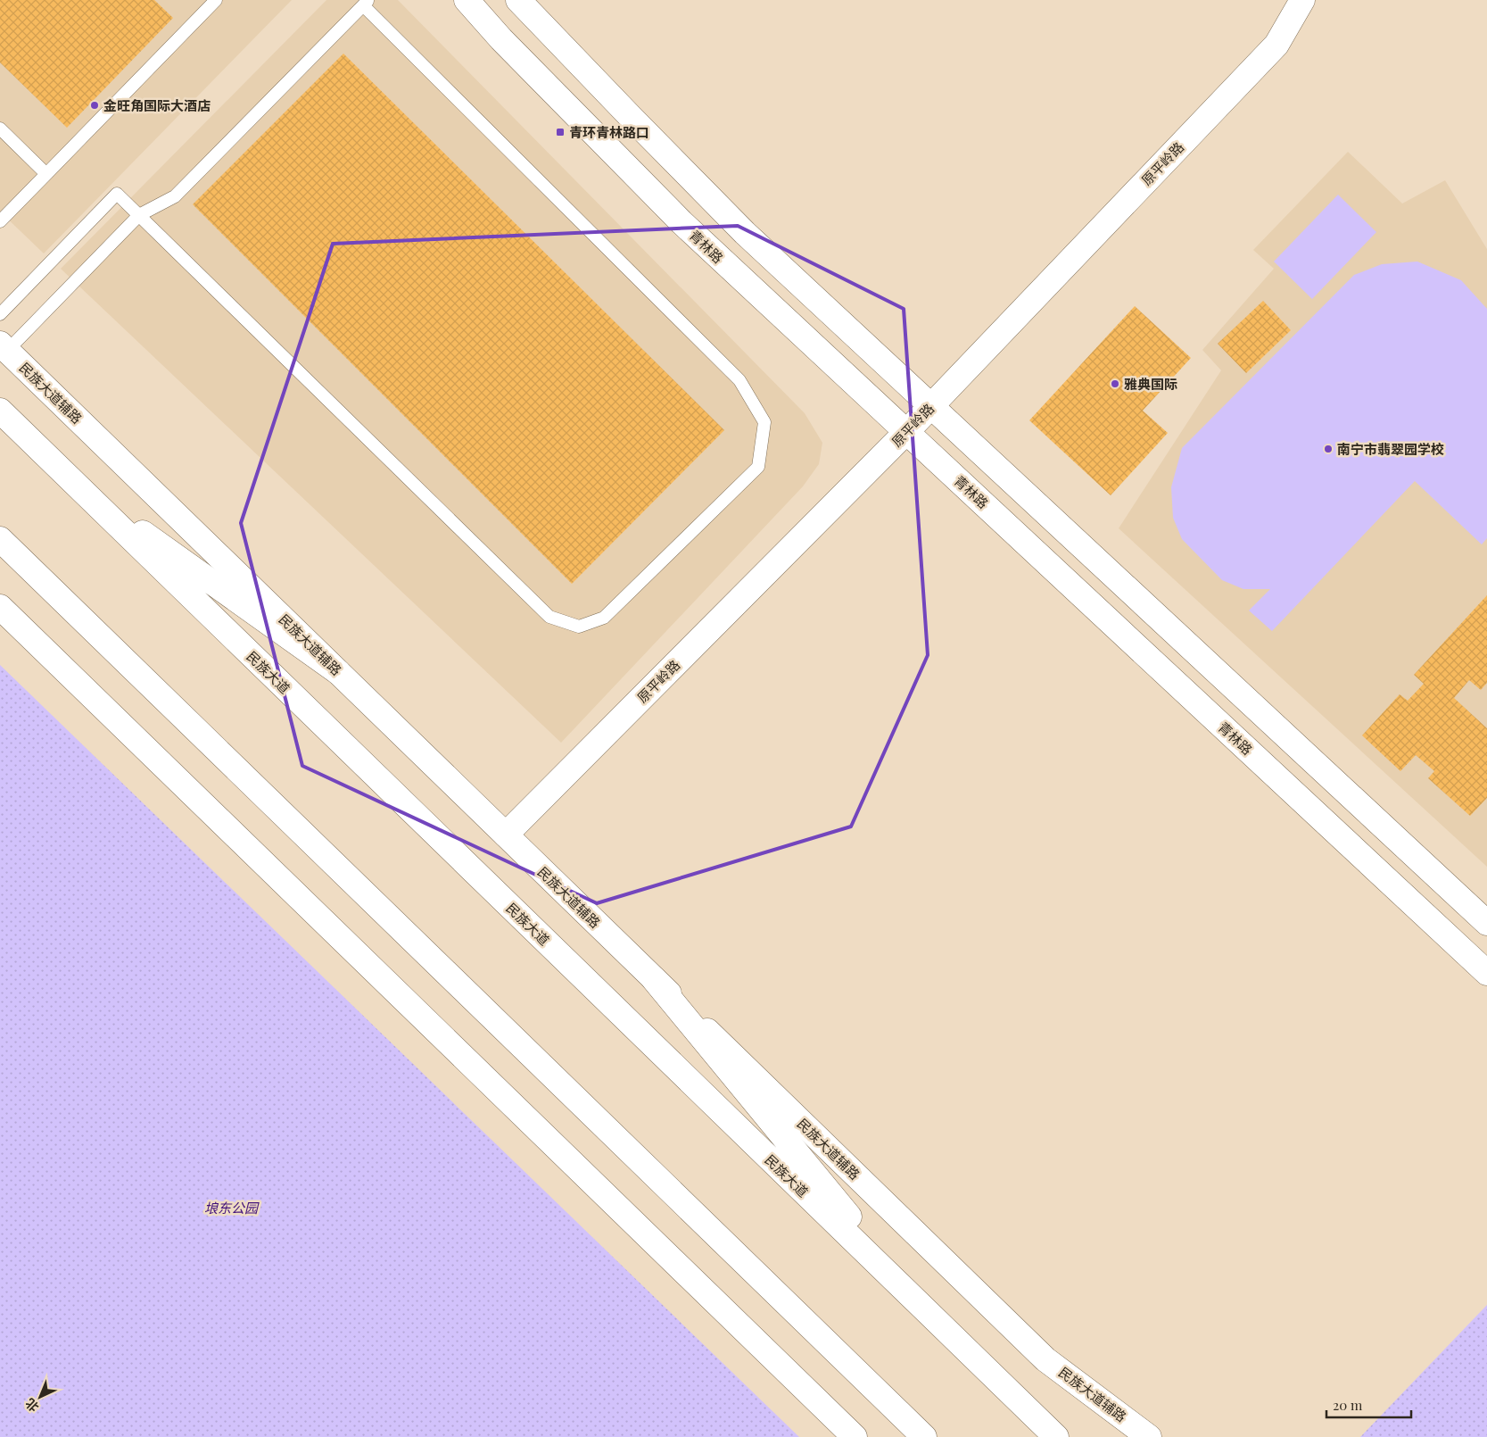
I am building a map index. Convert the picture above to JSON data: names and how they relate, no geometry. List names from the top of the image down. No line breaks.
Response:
{"streets":{"main road":["原平岭路","青林路","民族大道辅路","民族大道"]},"crossings":[["原平岭路","青林路"],["原平岭路","民族大道辅路"]],"parks":["埌东公园"],"places":{"other":["金旺角国际大酒店","雅典国际","南宁市翡翠园学校"],"transit":["青环青林路口"]},"scale_bar":"20 m","north":"bottom left"}
